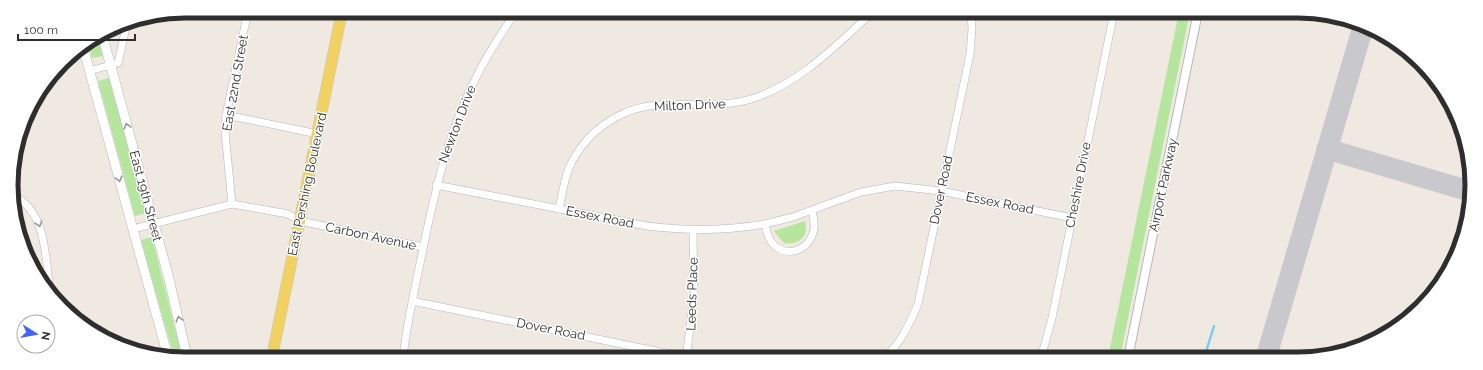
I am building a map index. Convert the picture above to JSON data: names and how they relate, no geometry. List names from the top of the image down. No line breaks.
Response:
{"streets":{"main road":["East Pershing Boulevard","East 19th Street"],"street":["East 22nd Street","Milton Drive","Newton Drive","Cheshire Drive","Airport Parkway","Dover Road","Essex Road","Carbon Avenue","Leeds Place"]},"crossings":[["East 22nd Street","Carbon Avenue"],["Milton Drive","Essex Road"],["Newton Drive","Dover Road"],["Newton Drive","Essex Road"],["Newton Drive","Carbon Avenue"],["East Pershing Boulevard","Carbon Avenue"],["Cheshire Drive","Essex Road"],["Dover Road","Essex Road"],["East 19th Street","Carbon Avenue"],["Essex Road","Leeds Place"]],"scale_bar":"100 m","north":"right"}
